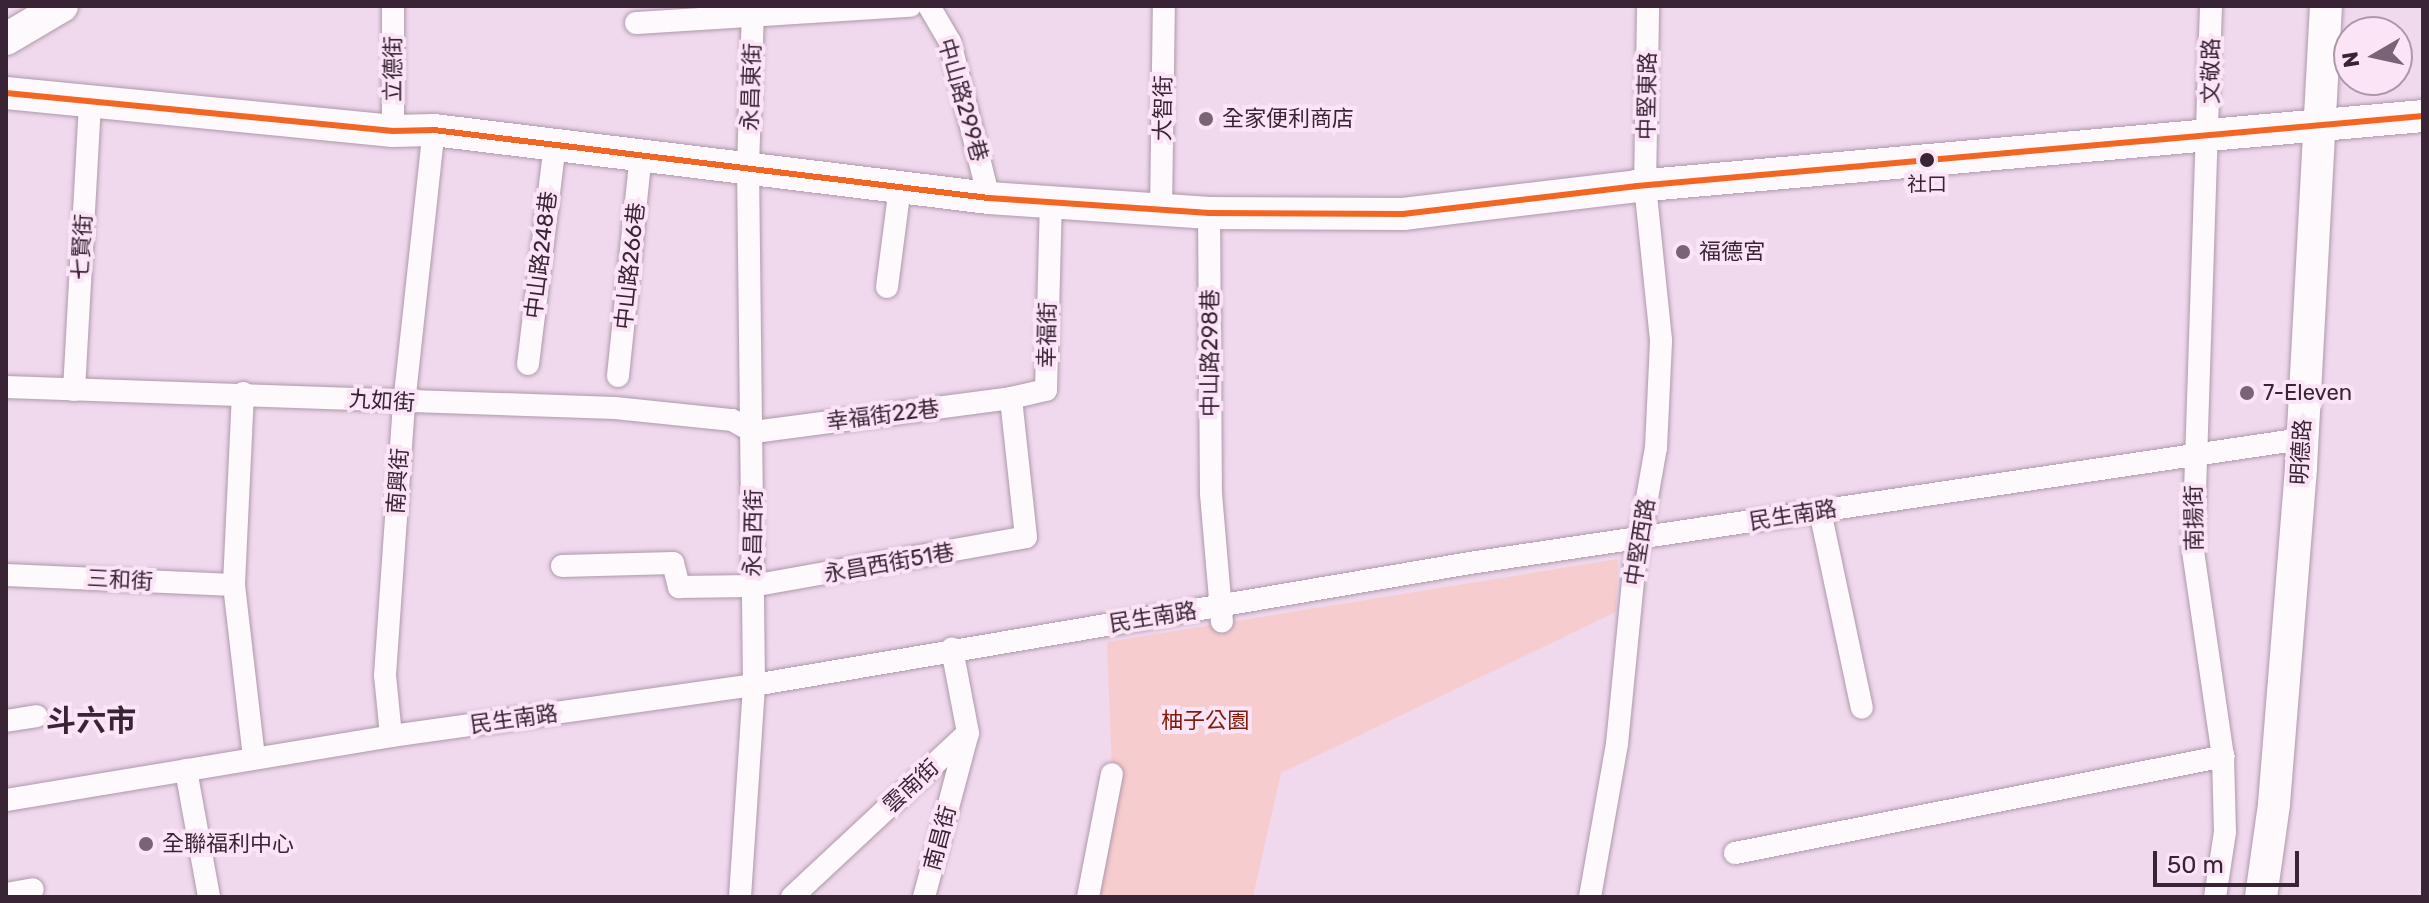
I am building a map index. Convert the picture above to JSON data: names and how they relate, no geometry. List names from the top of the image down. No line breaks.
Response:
{"streets":{"street":["立德街","文敬路","永昌東街","中堅東路","中山路299巷","大智街","七賢街","中山路248巷","中山路266巷","幸福街","中山路298巷","九如街","幸福街22巷","明德路","南興街","民生南路","南揚街","永昌西街","中堅西路","永昌西街51巷","三和街","雲南街","南昌街"]},"crossings":[["文敬路","南揚街"],["永昌東街","永昌西街"],["中堅東路","中堅西路"],["七賢街","九如街"],["幸福街","幸福街22巷"],["幸福街","永昌西街51巷"],["中山路298巷","民生南路"],["九如街","幸福街22巷"],["九如街","南興街"],["九如街","永昌西街"],["幸福街22巷","永昌西街"],["幸福街22巷","永昌西街51巷"],["明德路","民生南路"],["南興街","民生南路"],["民生南路","南揚街"],["民生南路","永昌西街"],["民生南路","中堅西路"],["永昌西街","永昌西街51巷"],["雲南街","南昌街"]],"districts":["斗六市"],"parks":["柚子公園"],"places":["全家便利商店","社口","福德宮","7-Eleven","全聯福利中心"],"scale_bar":"50 m","north":"left"}
